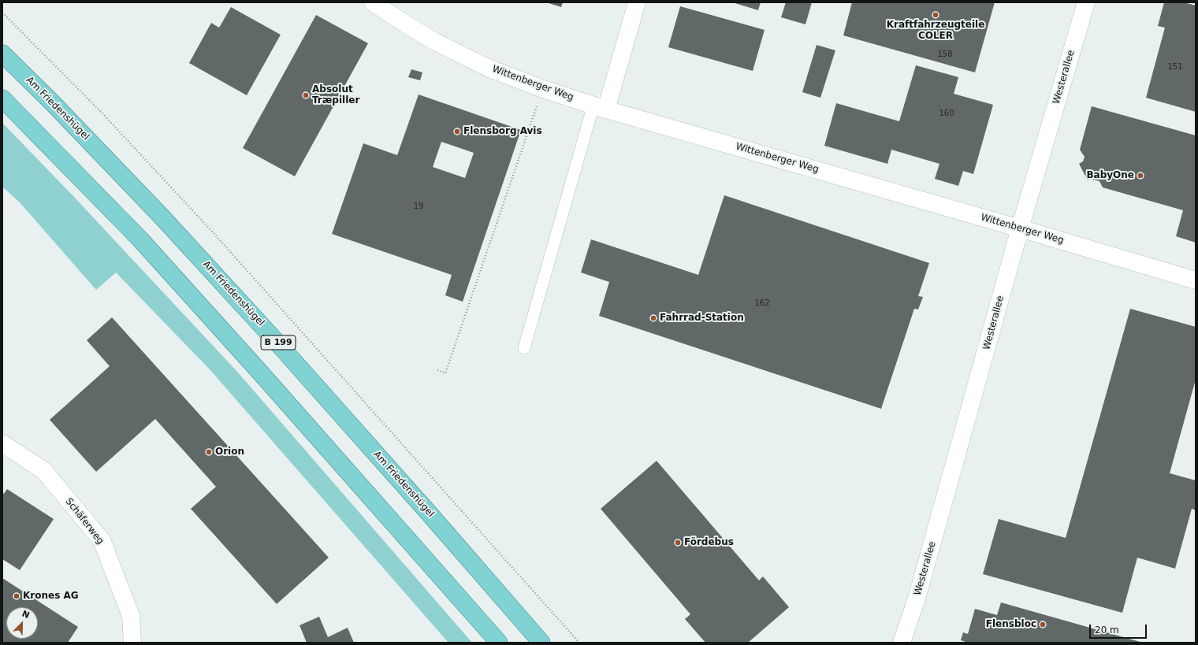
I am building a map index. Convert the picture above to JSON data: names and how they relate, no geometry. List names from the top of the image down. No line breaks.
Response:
{"streets":{"highway":["Am Friedenshügel","B 199"],"street":["Westerallee","Wittenberger Weg","Schäferweg"]},"crossings":[["Westerallee","Wittenberger Weg"]],"places":["Kraftfahrzeugteile COLER","Absolut Træpiller","Flensborg Avis","BabyOne","Fahrrad-Station","Orion","Fördebus","Krones AG","Flensbloc"],"house_numbers":["158","151","160","19","162"],"scale_bar":"20 m","north":"top right"}
